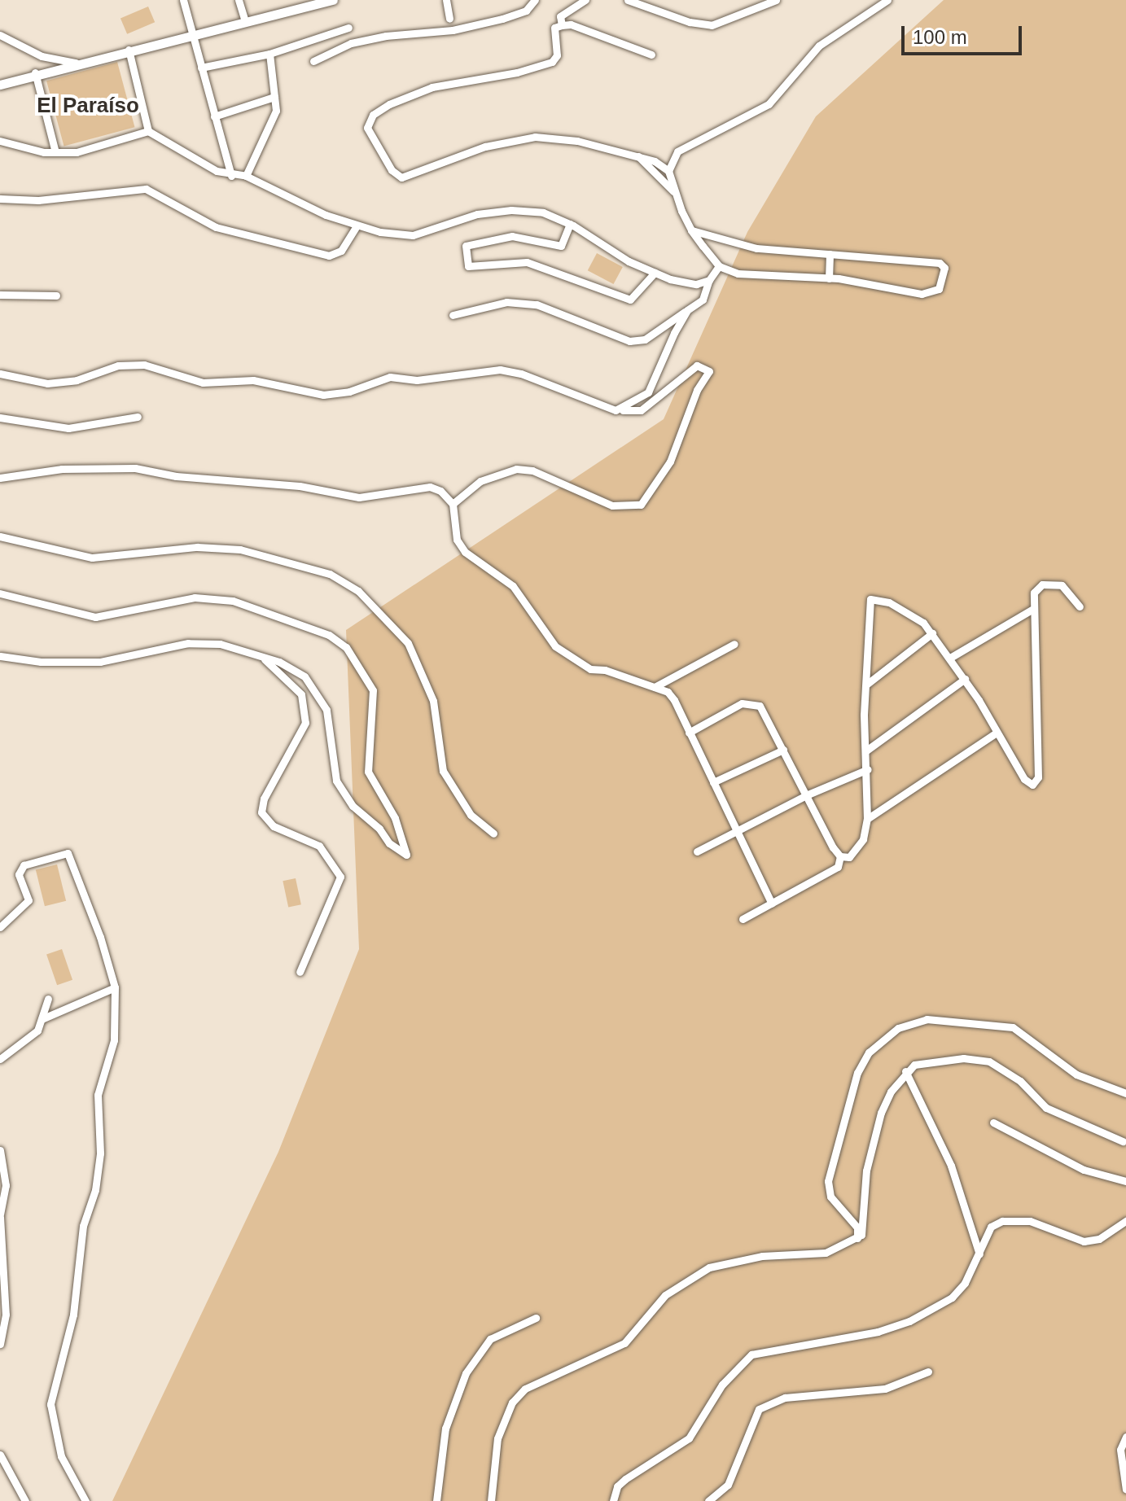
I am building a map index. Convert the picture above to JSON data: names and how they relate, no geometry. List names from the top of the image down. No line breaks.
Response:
{"districts":["El Paraíso"],"scale_bar":"100 m"}
